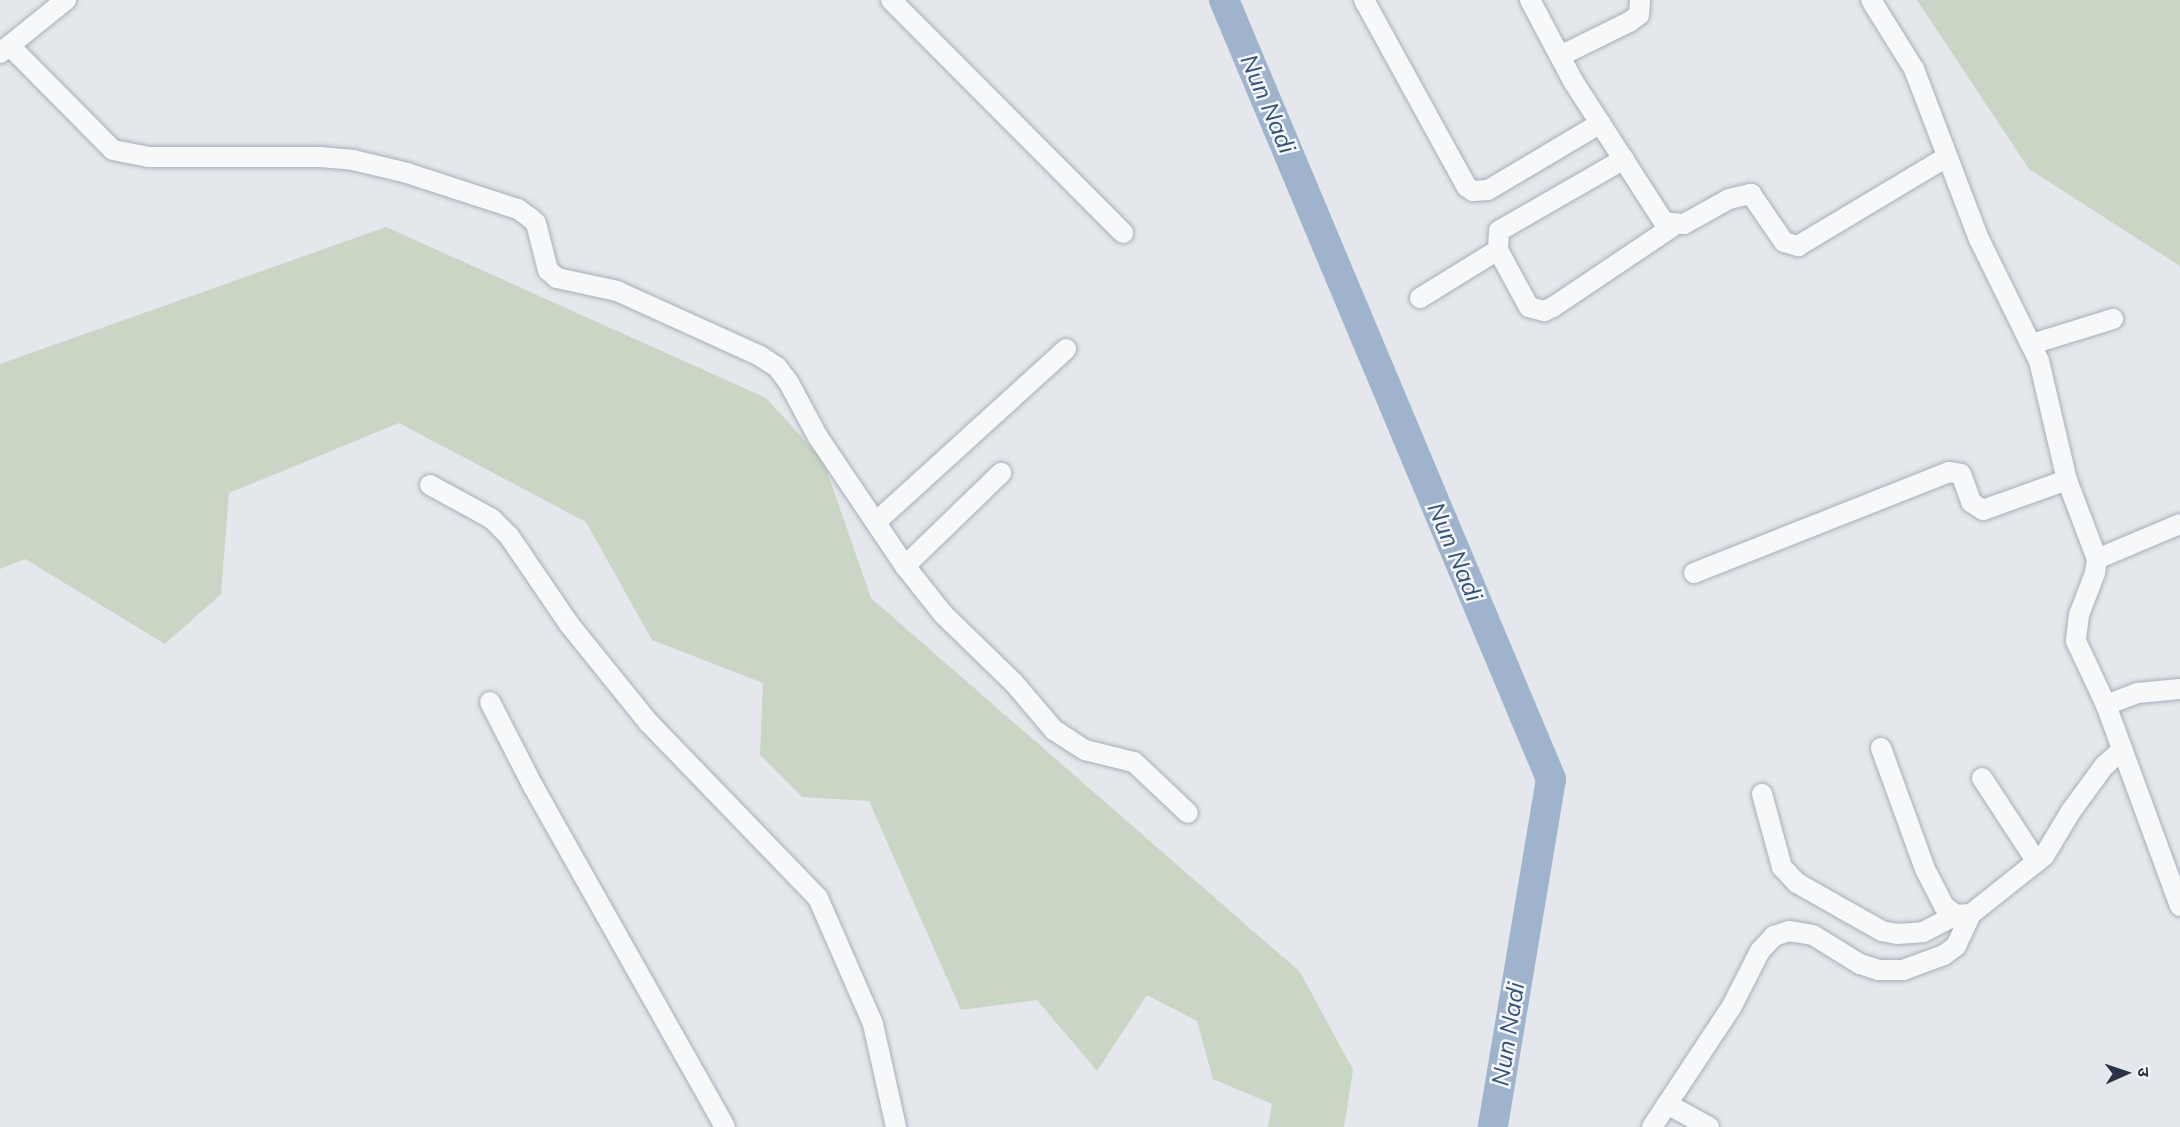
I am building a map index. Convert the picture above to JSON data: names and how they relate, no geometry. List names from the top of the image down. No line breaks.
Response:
{"water":["Nun Nadi"],"north":"right"}
